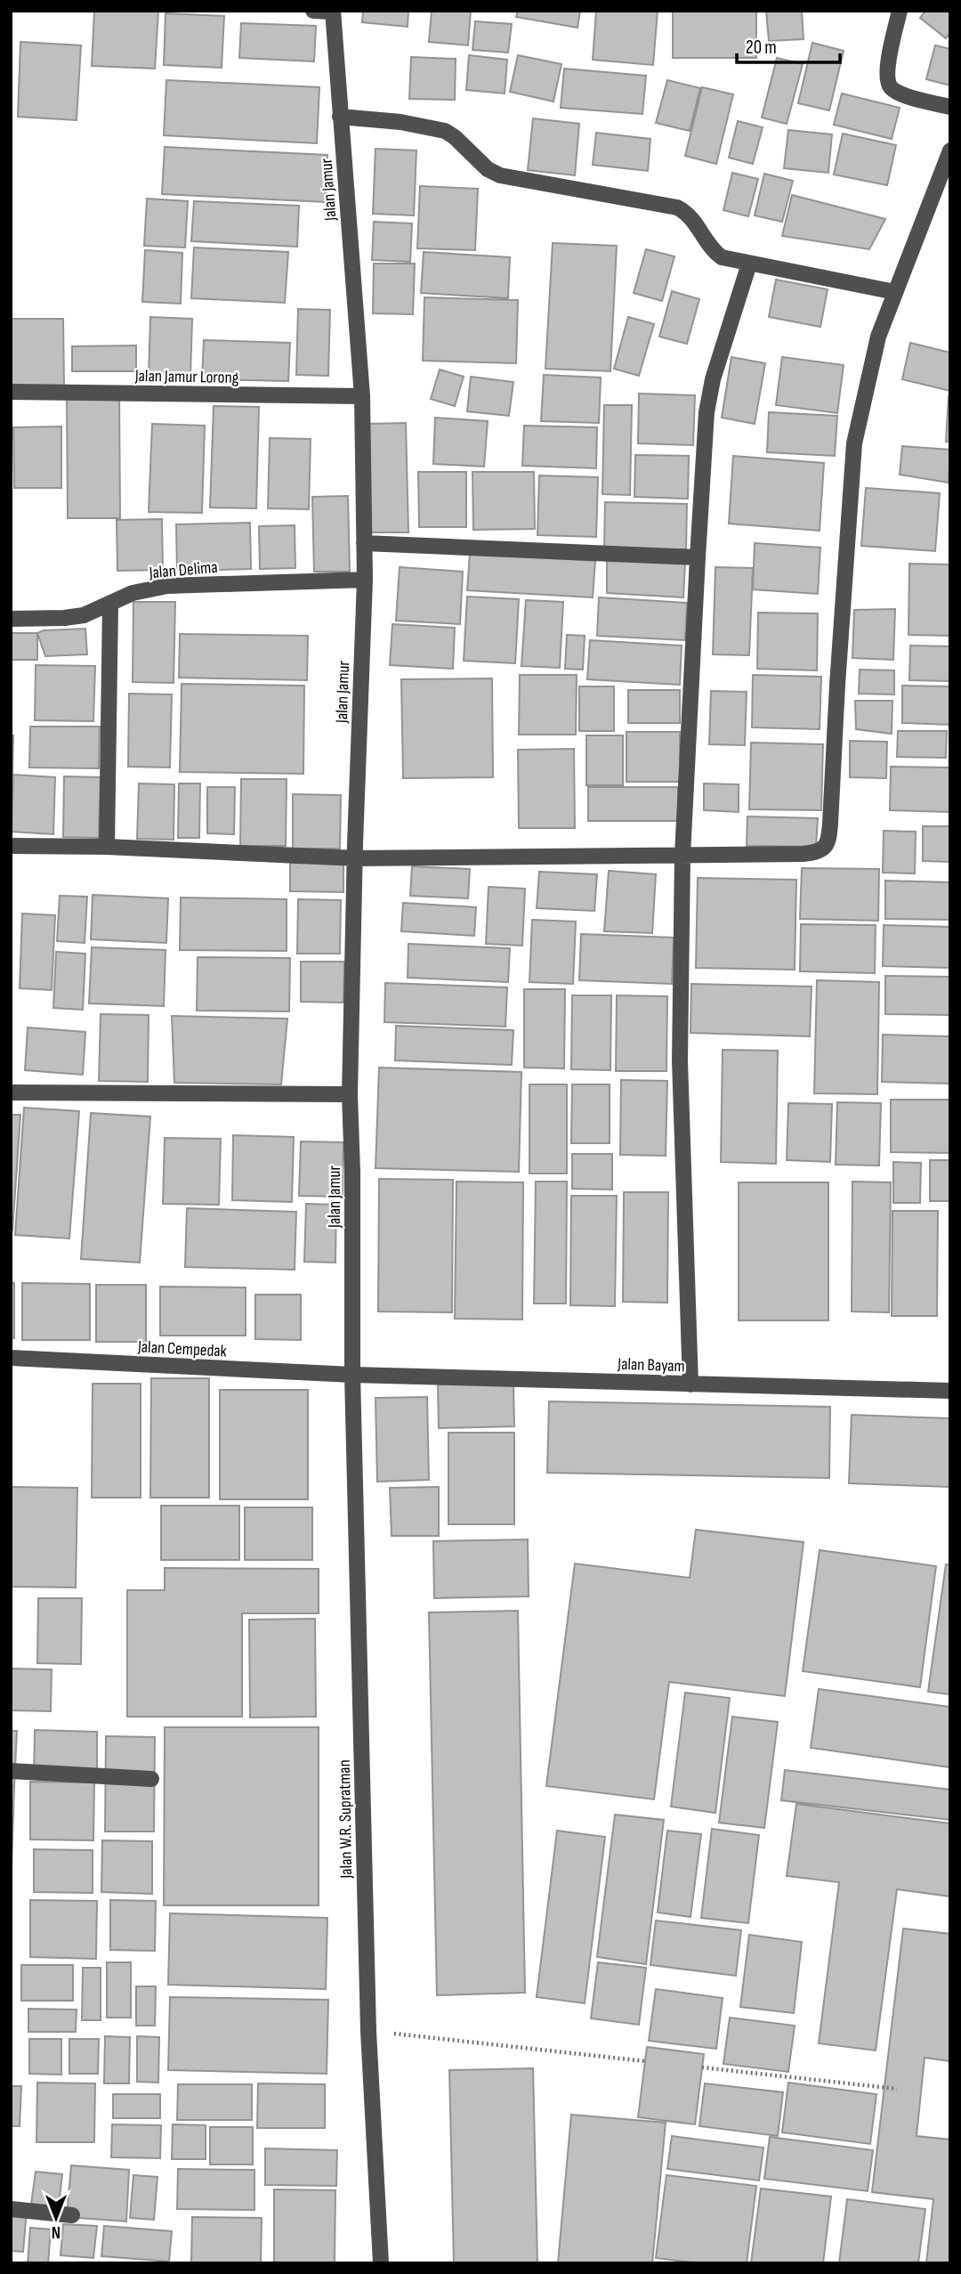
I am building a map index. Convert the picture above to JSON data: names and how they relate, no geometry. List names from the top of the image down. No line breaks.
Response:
{"streets":{"street":["Jalan Jamur","Jalan Jamur Lorong","Jalan Delima","Jalan Cempedak","Jalan Bayam","Jalan W.R. Supratman"]},"crossings":[["Jalan Jamur","Jalan Jamur Lorong"],["Jalan Jamur","Jalan Delima"],["Jalan Jamur","Jalan Cempedak"],["Jalan Jamur","Jalan Bayam"],["Jalan Jamur","Jalan W.R. Supratman"],["Jalan Cempedak","Jalan Bayam"],["Jalan Cempedak","Jalan W.R. Supratman"],["Jalan Bayam","Jalan W.R. Supratman"]],"scale_bar":"20 m","north":"bottom"}
